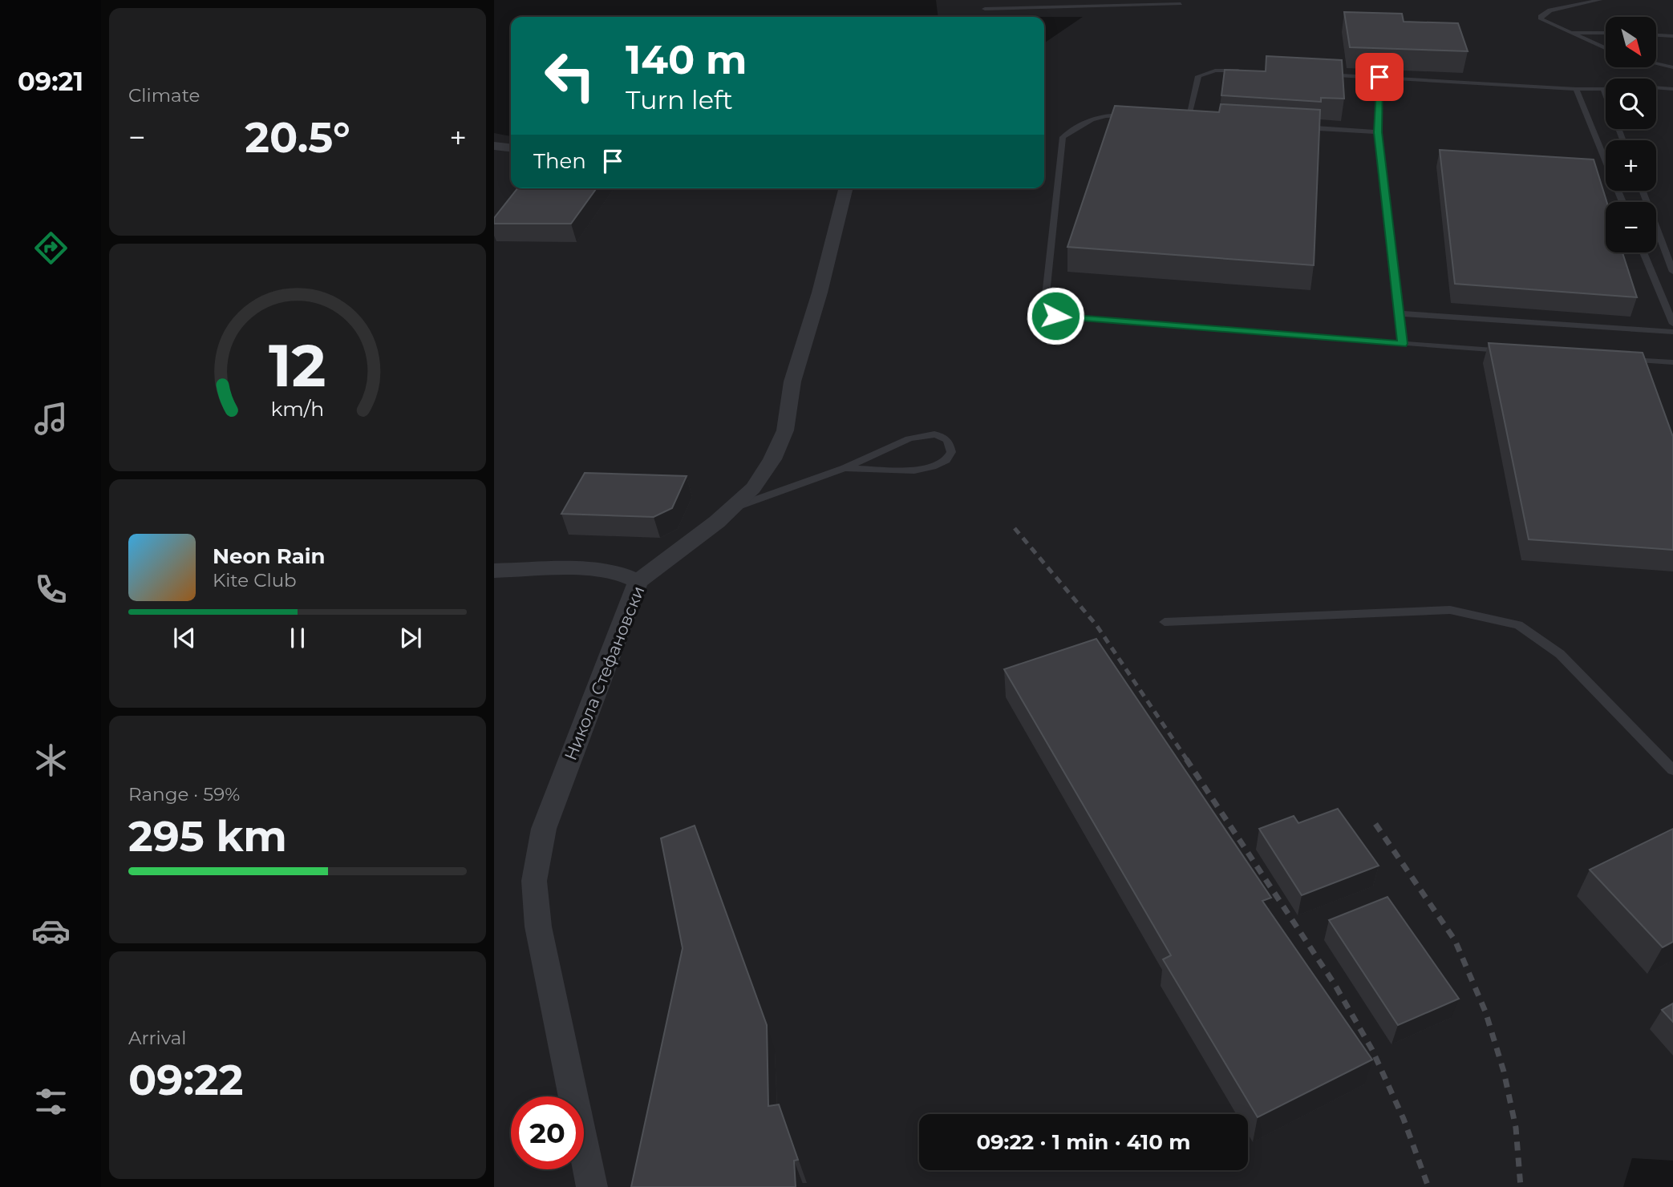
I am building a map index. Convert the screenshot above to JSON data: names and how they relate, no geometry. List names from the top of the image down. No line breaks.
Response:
{"streets":{"street":["Никола Стефановски"]},"north":"bottom right","page":{"tabs":"09:21","tile":["Climate",["Range · 59%","295 km"],["Arrival","09:22"]],"map_buttons":["+","−"],"turn":["140 m","Turn left"],"heat":["−","20.5°","+"],"then":"Then","song":["Neon Rain","Kite Club"],"limit":"20","trip":"09:22 · 1 min · 410 m","gauge":["12","km/h"]}}
